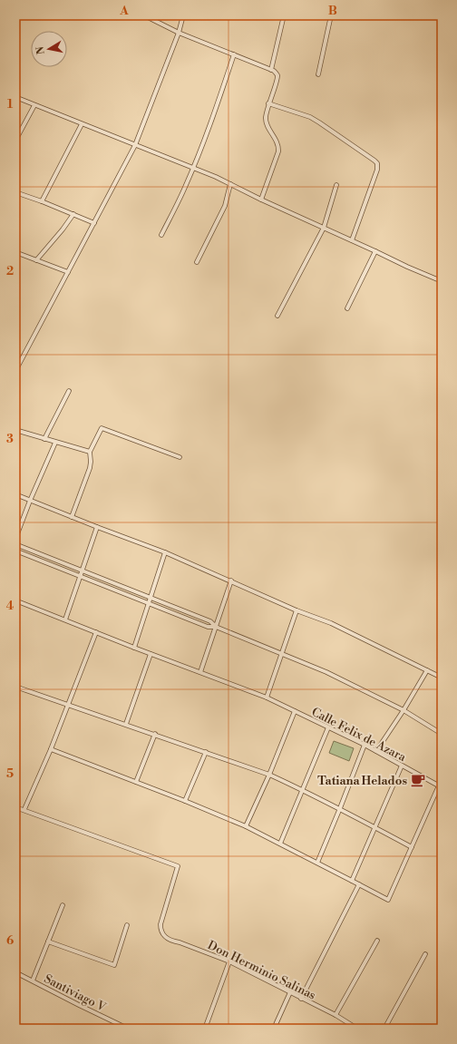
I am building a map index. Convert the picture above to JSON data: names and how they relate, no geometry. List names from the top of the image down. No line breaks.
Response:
{"streets":{"street":["Calle Felix de Azara","Don Herminio Salinas","Santiviago V"]},"places":{"cafe":["Tatiana Helados"]},"north":"left","grid":{"columns":["A","B"],"rows":["1","2","3","4","5","6"]}}
